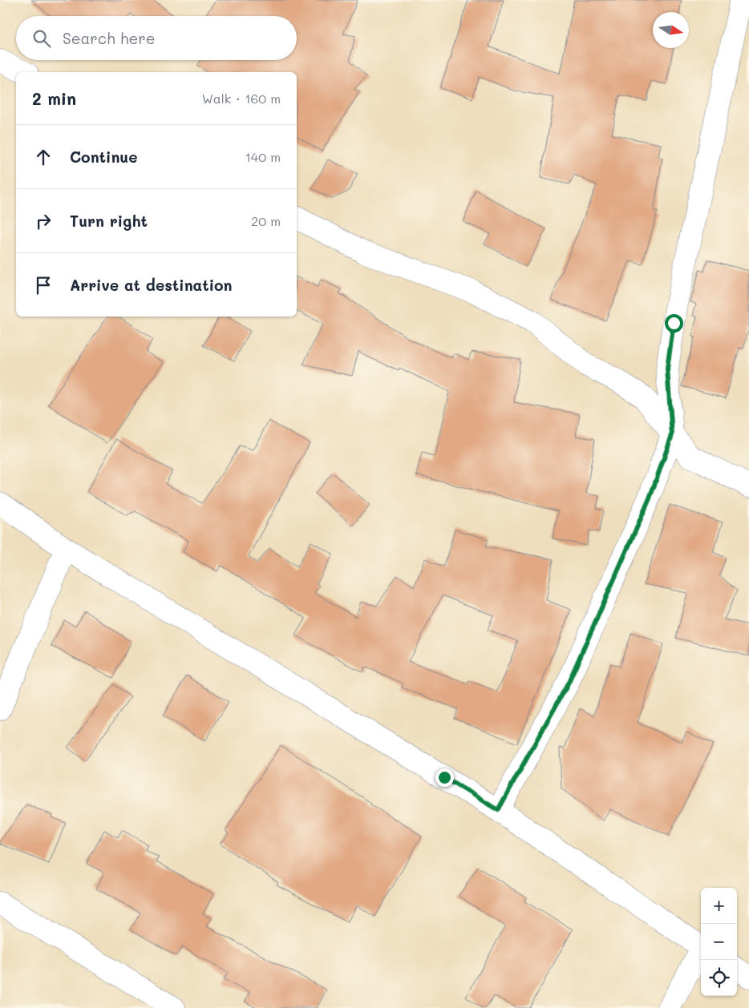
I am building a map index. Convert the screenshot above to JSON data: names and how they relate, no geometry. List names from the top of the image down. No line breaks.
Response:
{"north":"right","page":{"search":"Search here","heading":["2 min","Walk · 160 m"],"list":[["Continue","140 m"],["Turn right","20 m"],"Arrive at destination"],"map_buttons":["+","−"]}}
